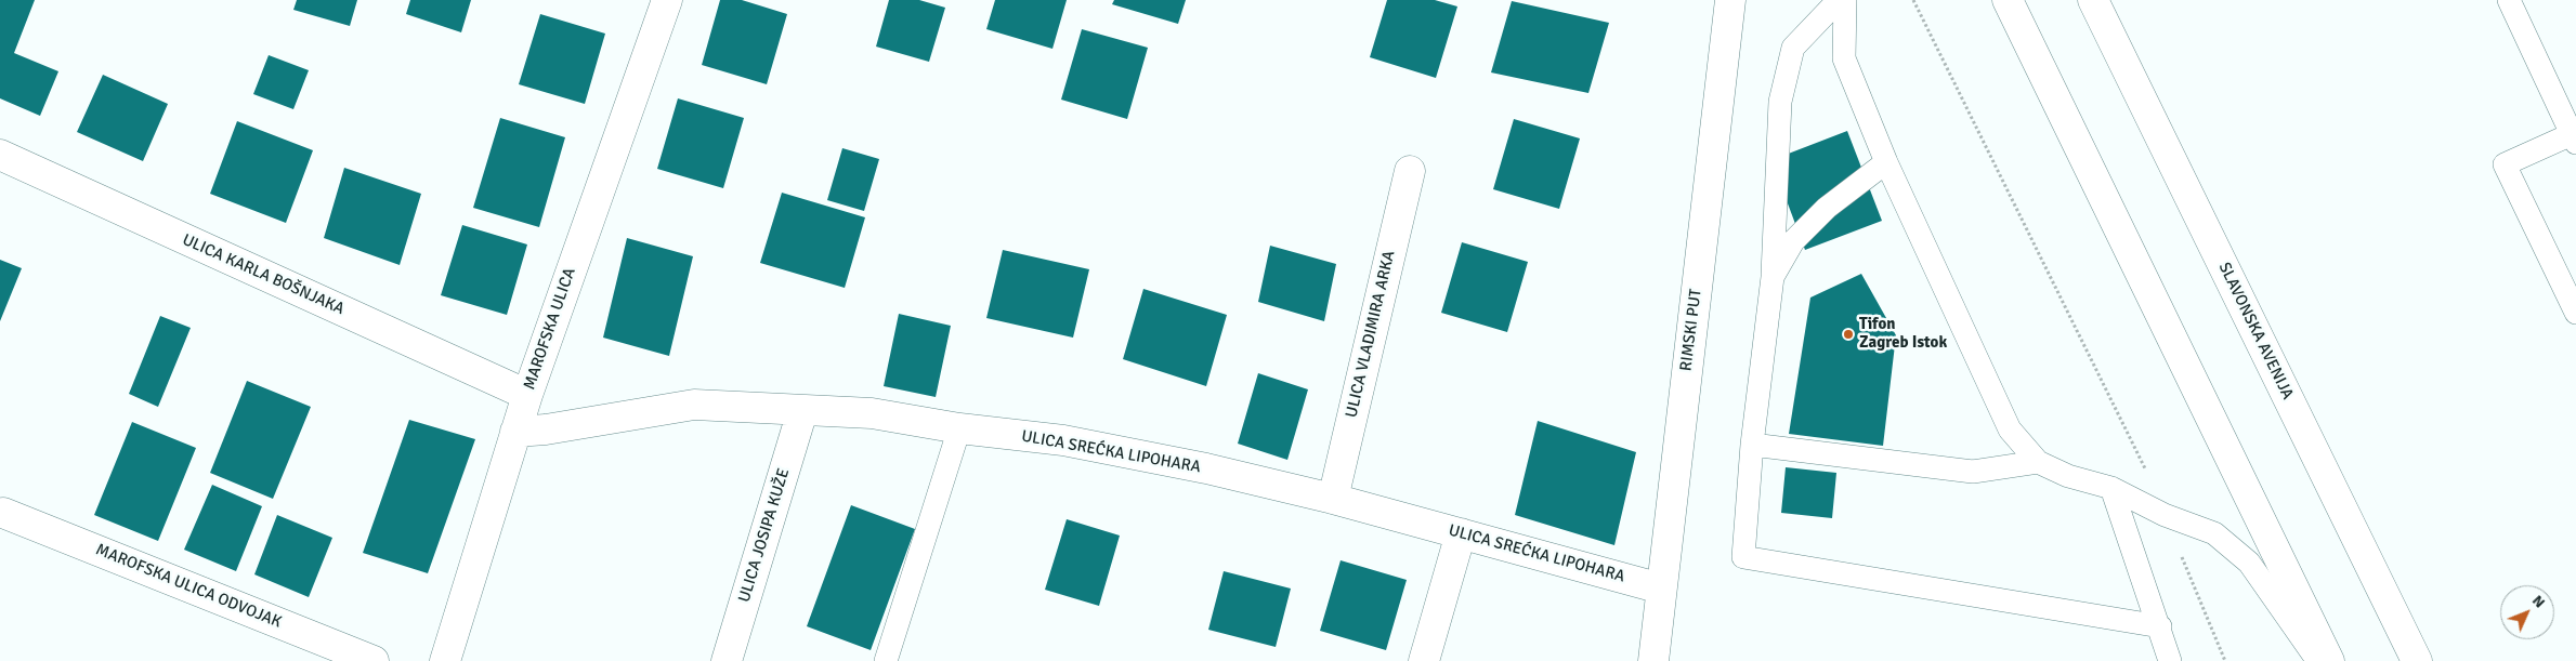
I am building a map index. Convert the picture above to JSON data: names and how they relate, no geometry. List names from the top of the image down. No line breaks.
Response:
{"streets":{"street":["ULICA KARLA BOŠNJAKA","MAROFSKA ULICA","RIMSKI PUT","SLAVONSKA AVENIJA","ULICA VLADIMIRA ARKA","ULICA SREĆKA LIPOHARA","ULICA JOSIPA KUŽE","MAROFSKA ULICA ODVOJAK"]},"crossings":[["ULICA KARLA BOŠNJAKA","MAROFSKA ULICA"],["MAROFSKA ULICA","ULICA SREĆKA LIPOHARA"],["RIMSKI PUT","ULICA SREĆKA LIPOHARA"],["ULICA VLADIMIRA ARKA","ULICA SREĆKA LIPOHARA"],["ULICA SREĆKA LIPOHARA","ULICA JOSIPA KUŽE"]],"places":["Tifon Zagreb Istok"],"north":"top right"}
